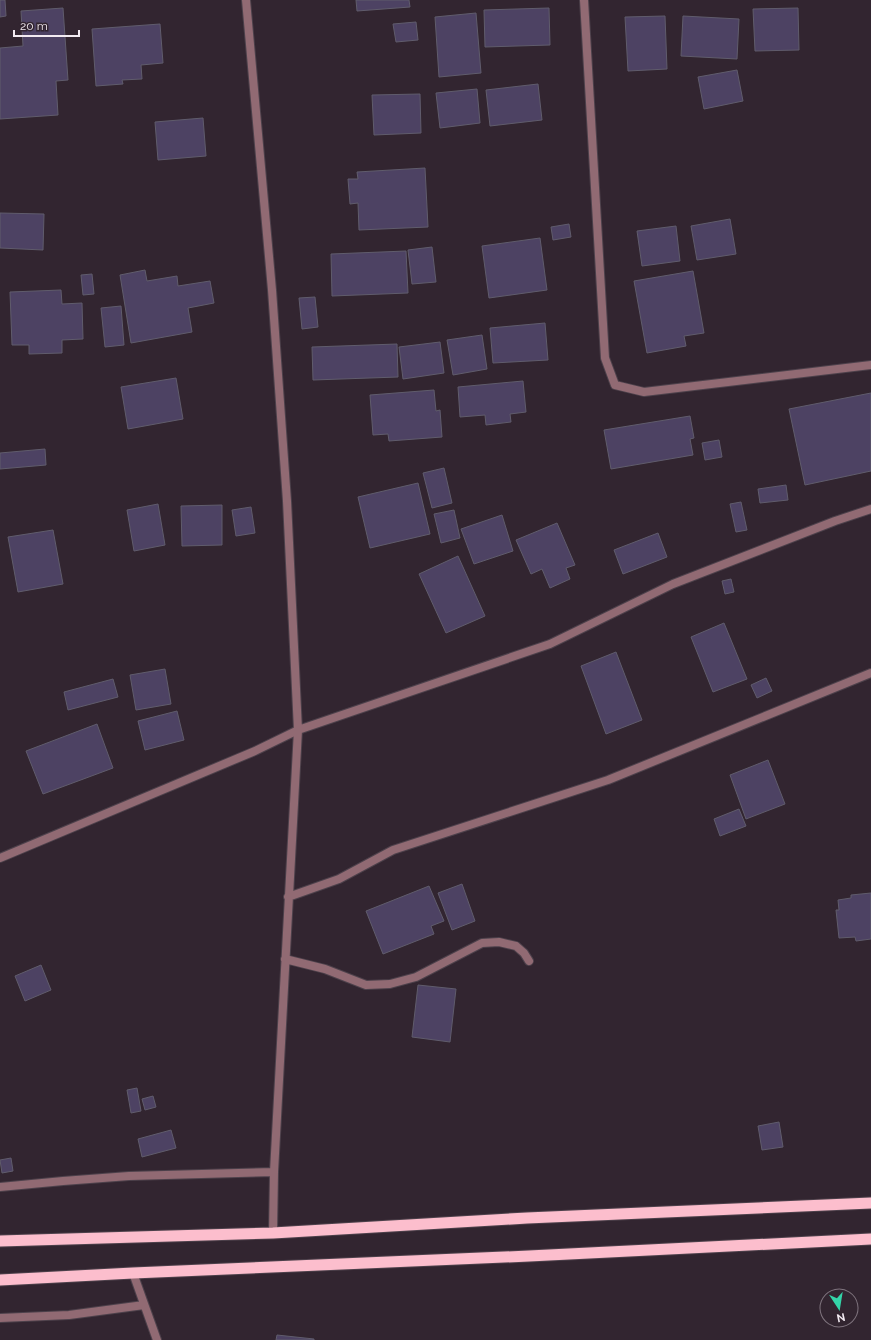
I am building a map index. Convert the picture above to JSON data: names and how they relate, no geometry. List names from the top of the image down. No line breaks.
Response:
{"scale_bar":"20 m","north":"bottom"}
